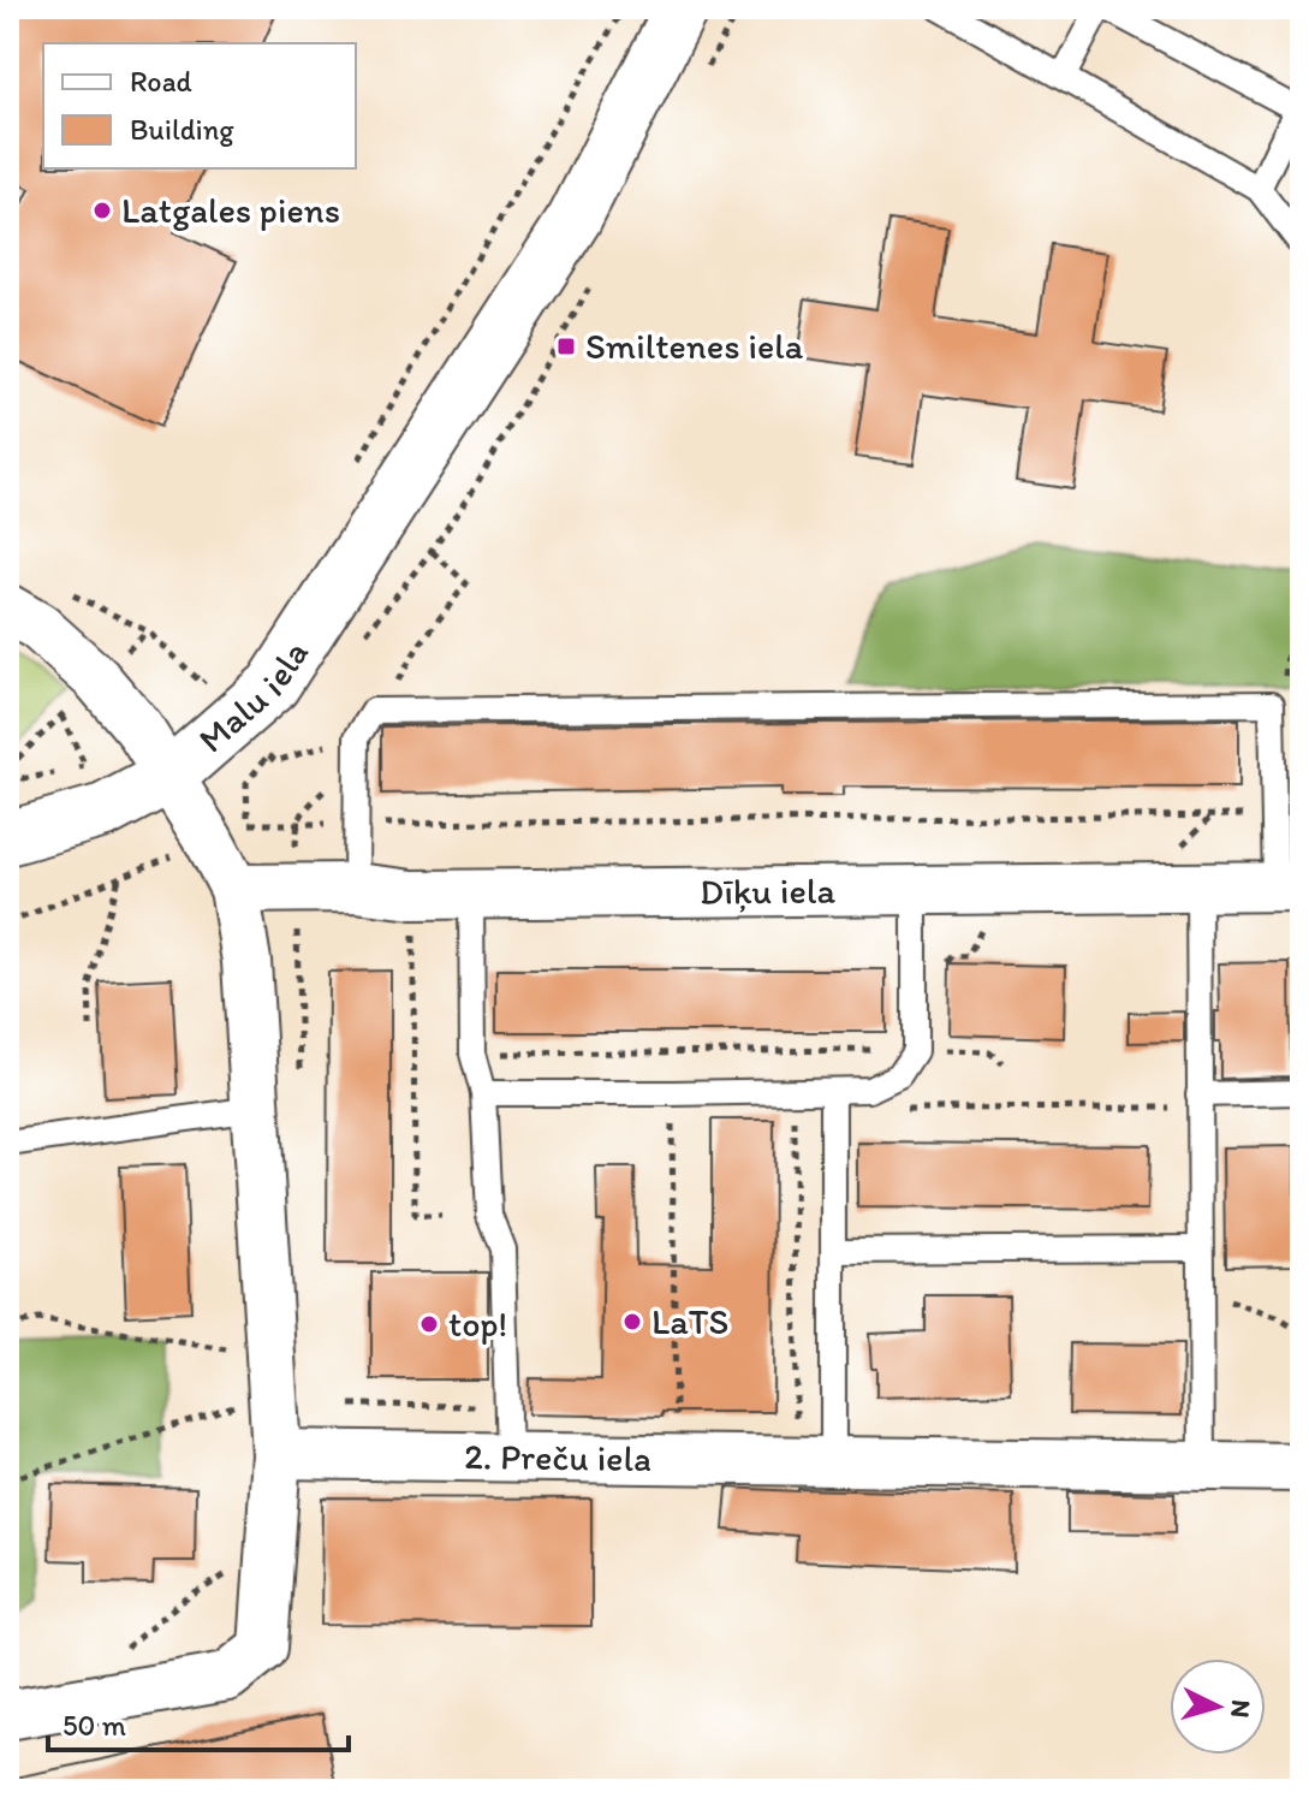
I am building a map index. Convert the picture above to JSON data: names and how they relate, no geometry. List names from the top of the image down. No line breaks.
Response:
{"streets":{"street":["Malu iela","Dīķu iela","2. Preču iela"]},"crossings":[["Malu iela","Dīķu iela"],["Malu iela","2. Preču iela"]],"places":{"other":["Latgales piens","LaTS","top!"],"transit":["Smiltenes iela"]},"legend":["Road","Building"],"scale_bar":"50 m","north":"right"}
